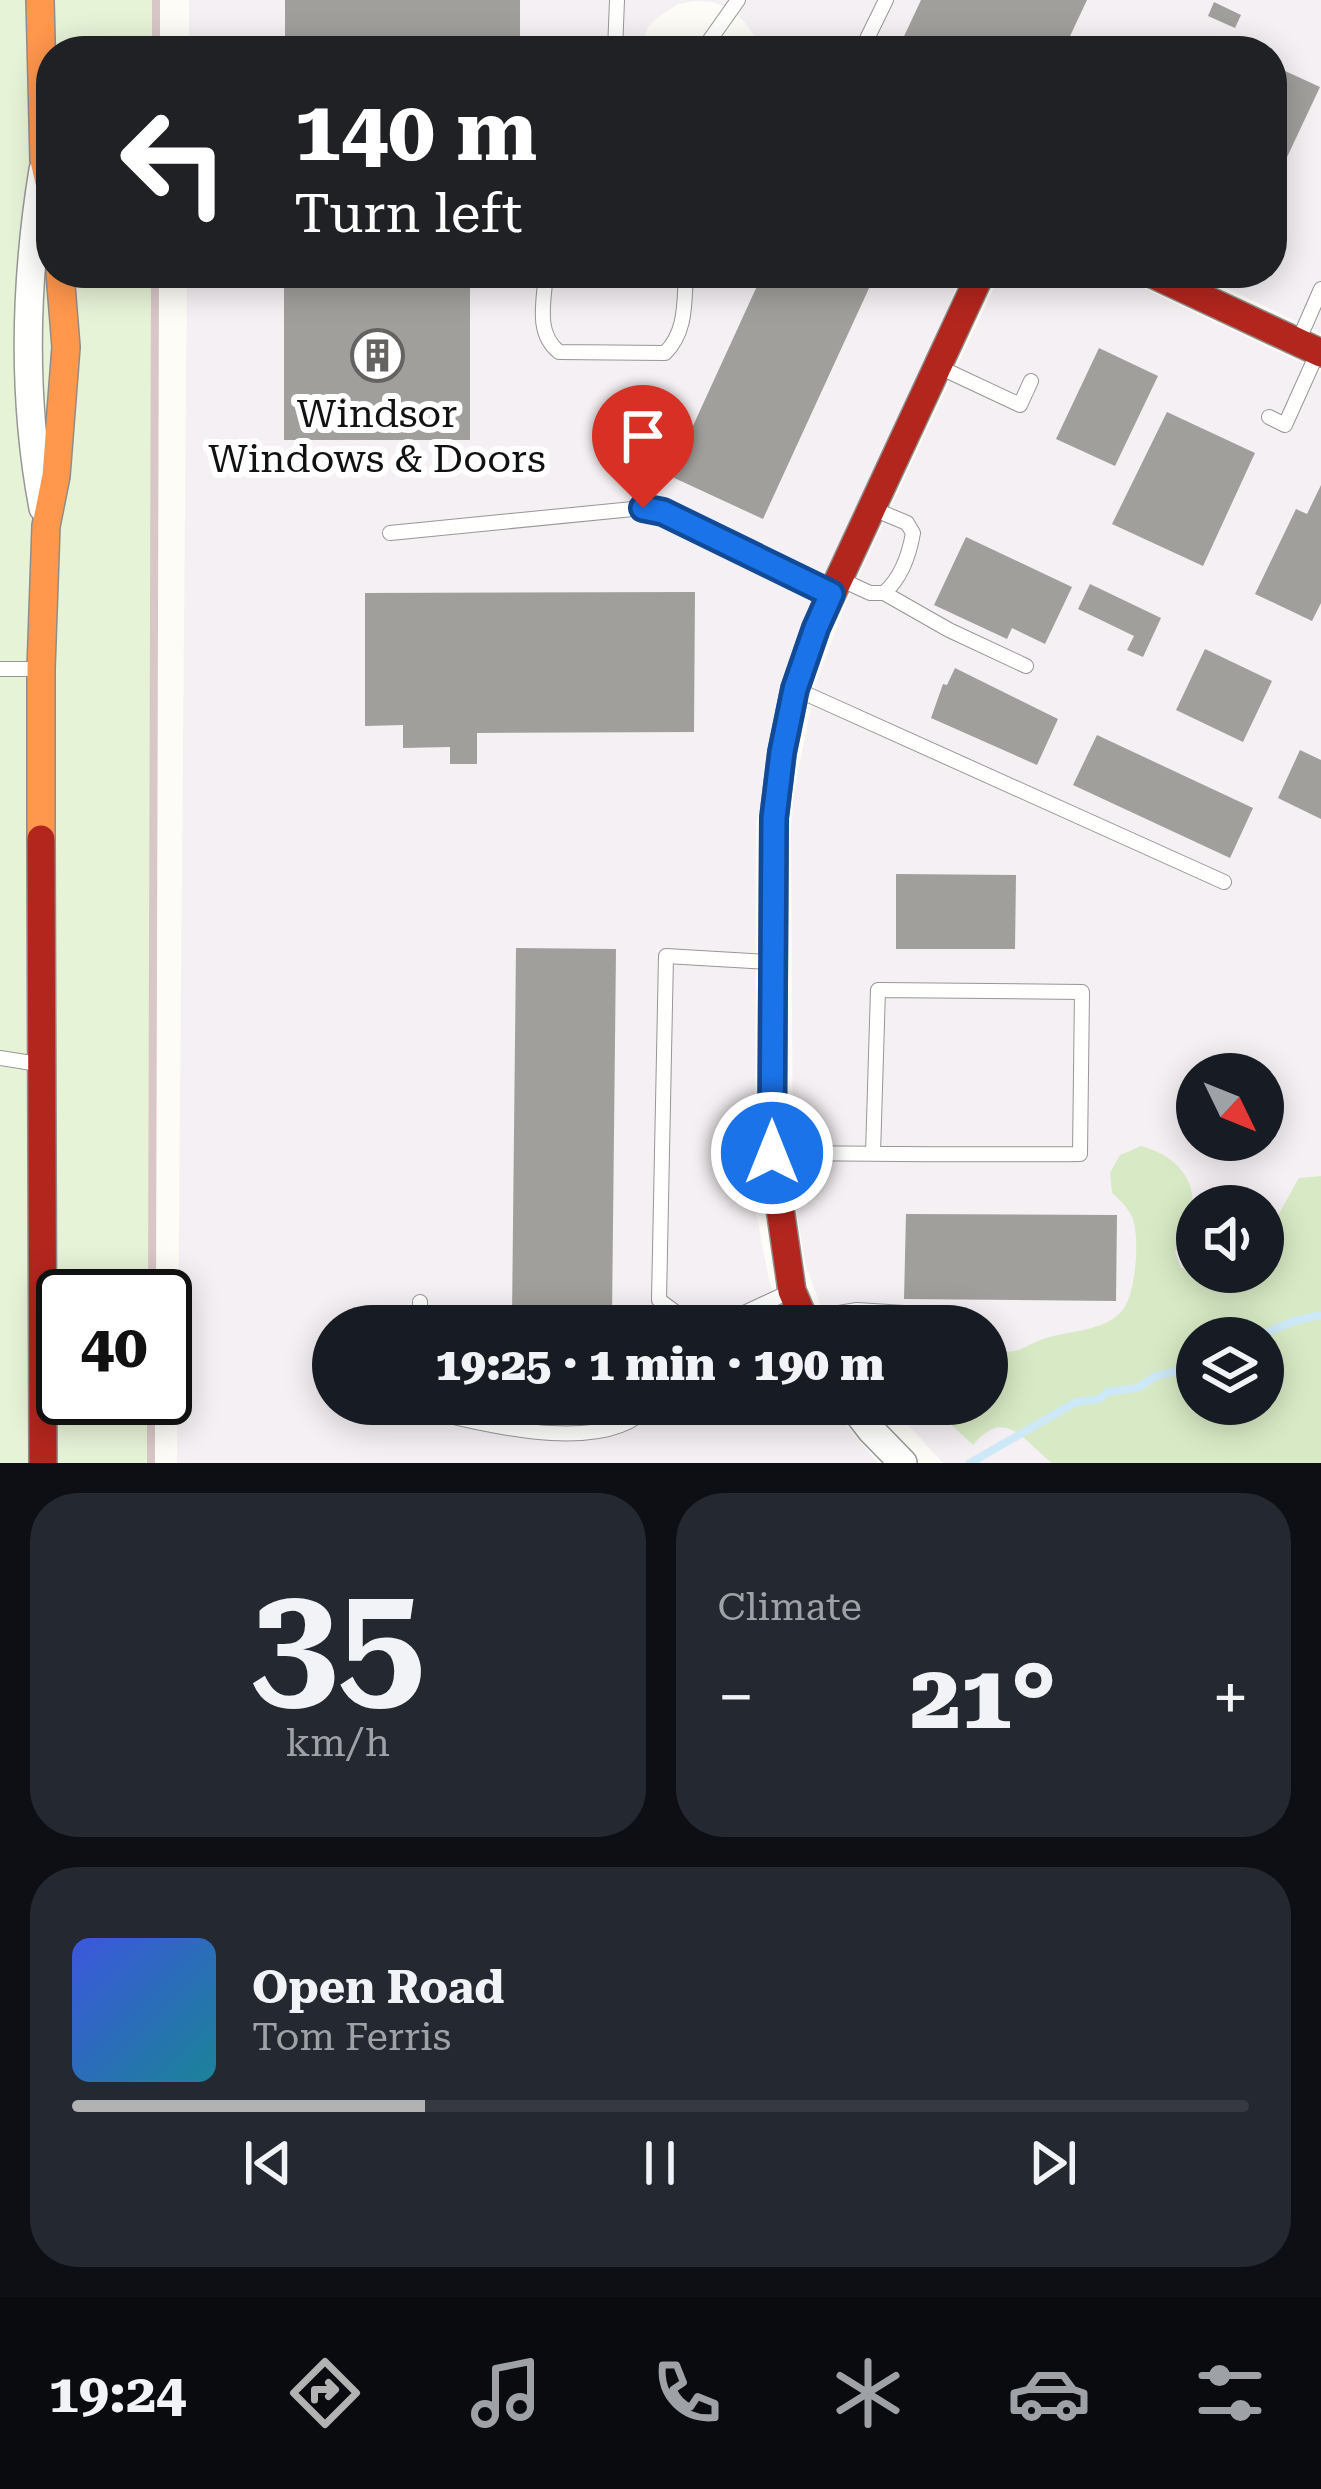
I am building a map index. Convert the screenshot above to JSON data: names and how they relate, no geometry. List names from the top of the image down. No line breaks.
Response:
{"places":{"building":["Windsor Windows & Doors"]},"north":"bottom right","page":{"turn":["140 m","Turn left"],"limit":"40","trip":"19:25 · 1 min · 190 m","tile":[["35","km/h"],"Climate"],"heat":["−","21°","+"],"song":["Open Road","Tom Ferris"],"tabs":"19:24"}}
